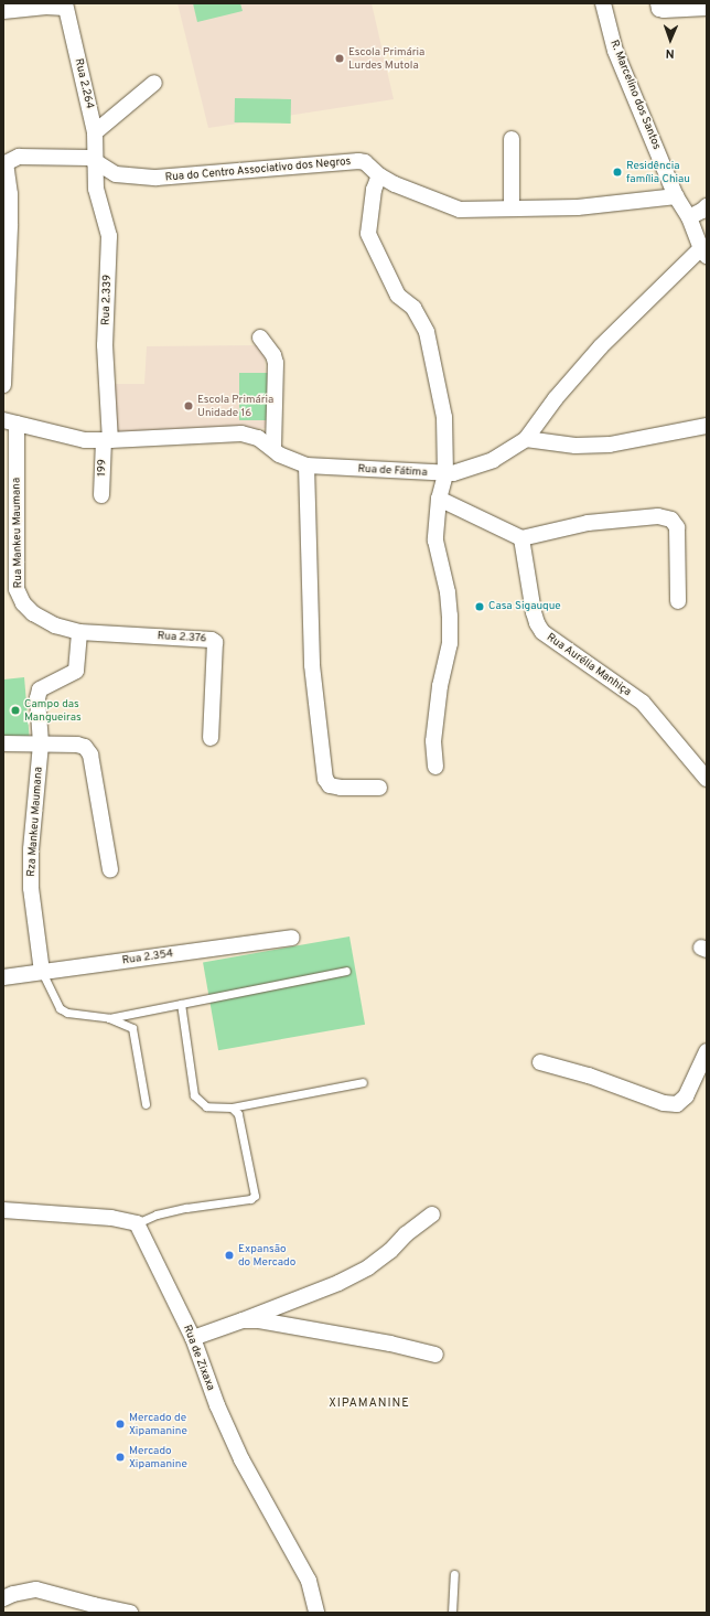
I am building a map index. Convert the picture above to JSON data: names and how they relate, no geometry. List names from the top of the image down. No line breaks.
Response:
{"streets":{"street":["Rua 2.264","R. Marcelino dos Santos","Rua do Centro Associativo dos Negros","Rua 2.339","199","Rua de Fátima","Rua Mankeu Maumana","Rua 2.376","Rua Aurélia Manhiça","Rza Mankeu Maumana","Rua 2.354","Rua de Zixaxa"]},"crossings":[["Rua 2.264","Rua do Centro Associativo dos Negros"],["Rua 2.264","Rua 2.339"],["R. Marcelino dos Santos","Rua do Centro Associativo dos Negros"],["R. Marcelino dos Santos","Rua de Fátima"],["Rua do Centro Associativo dos Negros","Rua 2.339"],["Rua 2.339","199"],["Rua 2.339","Rua de Fátima"],["199","Rua de Fátima"],["Rua de Fátima","Rua Mankeu Maumana"],["Rua Mankeu Maumana","Rua 2.376"],["Rua Mankeu Maumana","Rza Mankeu Maumana"],["Rua 2.376","Rza Mankeu Maumana"],["Rza Mankeu Maumana","Rua 2.354"]],"districts":["XIPAMANINE"],"places":["Escola Primária Lurdes Mutola","Residência família Chiau","Escola Primária Unidade 16","Casa Sigauque","Campo das Mangueiras","Expansão do Mercado","Mercado de Xipamanine","Mercado Xipamanine"],"north":"bottom"}
